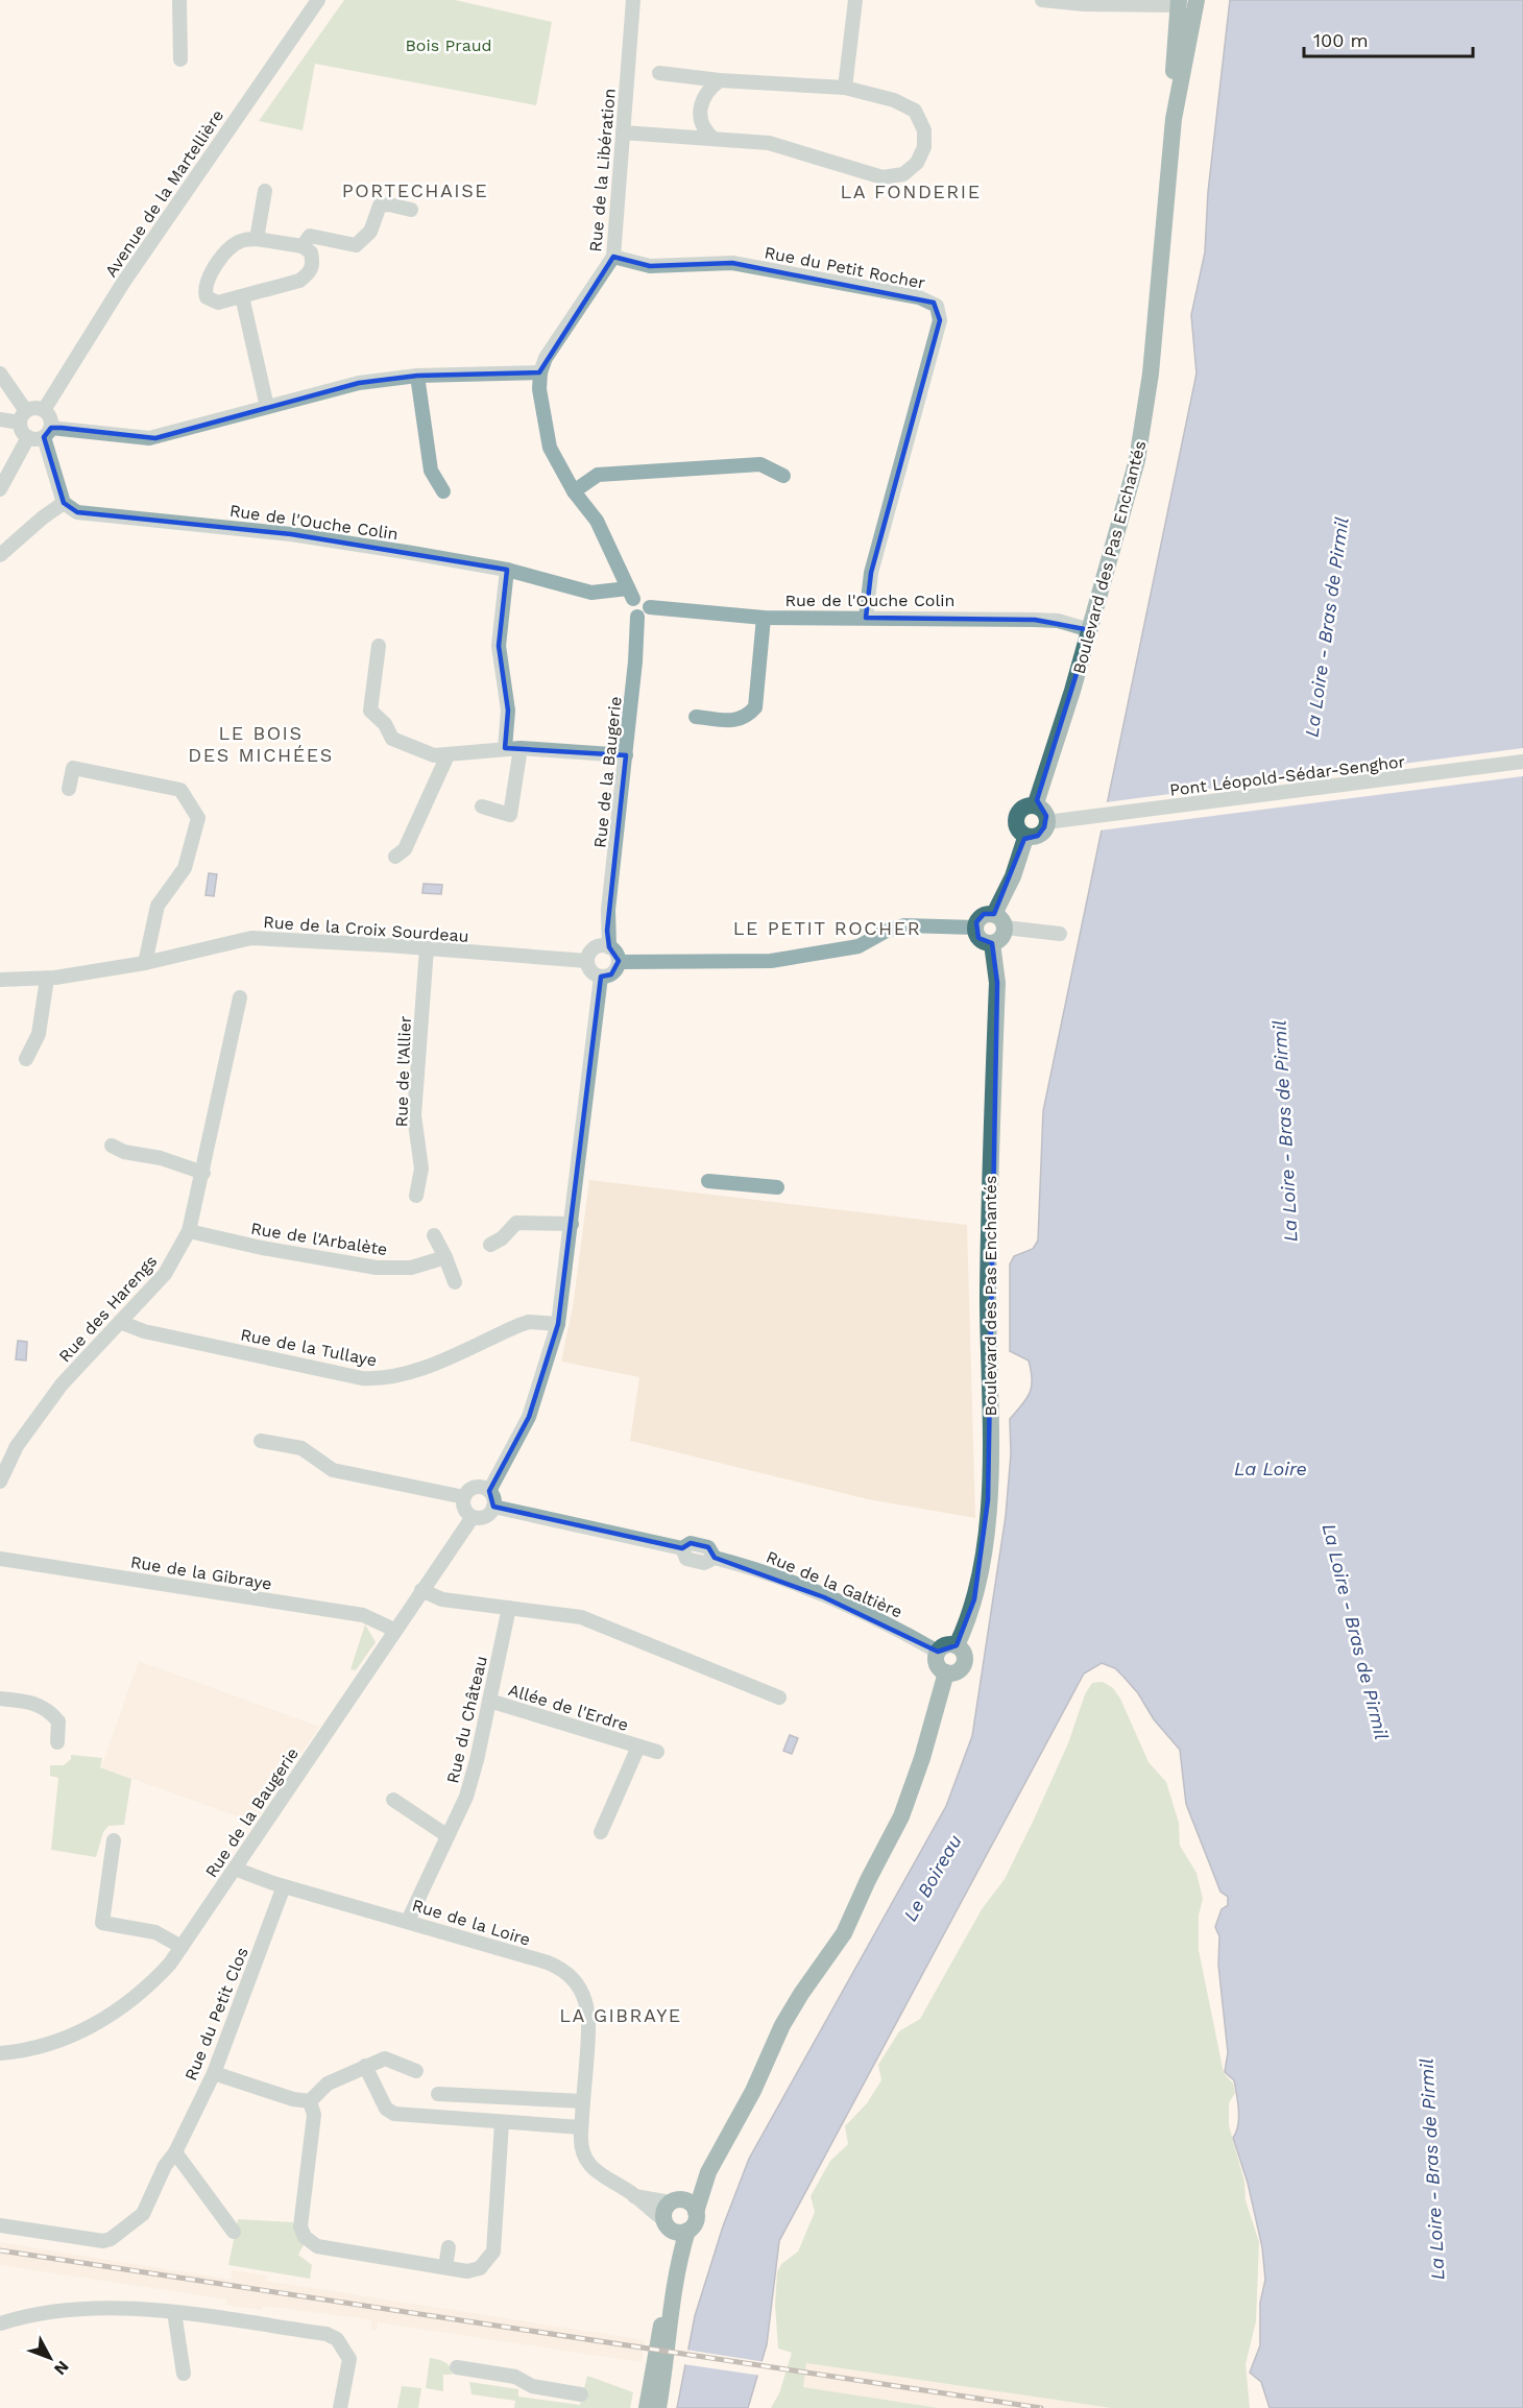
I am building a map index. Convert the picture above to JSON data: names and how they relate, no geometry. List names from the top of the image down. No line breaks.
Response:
{"streets":{"main road":["Boulevard des Pas Enchantés"],"street":["Rue de la Libération","Avenue de la Martellière","Rue du Petit Rocher","Rue de l'Ouche Colin","Rue de la Baugerie","Pont Léopold-Sédar-Senghor","Rue de la Croix Sourdeau","Rue de l'Allier","Rue de l'Arbalète","Rue des Harengs","Rue de la Tullaye","Rue de la Gibraye","Rue de la Galtière","Allée de l'Erdre","Rue du Château","Rue de la Loire","Rue du Petit Clos"]},"crossings":[["Rue de la Libération","Rue du Petit Rocher"],["Rue du Petit Rocher","Rue de l'Ouche Colin"],["Rue de l'Ouche Colin","Boulevard des Pas Enchantés"],["Rue de l'Ouche Colin","Rue de la Baugerie"],["Boulevard des Pas Enchantés","Pont Léopold-Sédar-Senghor"],["Boulevard des Pas Enchantés","Rue de la Galtière"],["Rue de la Baugerie","Rue de la Croix Sourdeau"],["Rue de la Baugerie","Rue de la Gibraye"],["Rue de la Baugerie","Rue de la Galtière"],["Rue de la Baugerie","Rue de la Loire"],["Rue de la Croix Sourdeau","Rue de l'Allier"],["Rue de l'Arbalète","Rue des Harengs"],["Rue des Harengs","Rue de la Tullaye"],["Allée de l'Erdre","Rue du Château"],["Rue du Château","Rue de la Loire"],["Rue de la Loire","Rue du Petit Clos"]],"districts":["PORTECHAISE","LA FONDERIE","LE BOIS DES MICHÉES","LE PETIT ROCHER","LA GIBRAYE"],"water":["La Loire - Bras de Pirmil","La Loire","Le Boireau"],"parks":["Bois Praud"],"scale_bar":"100 m","north":"bottom right"}
